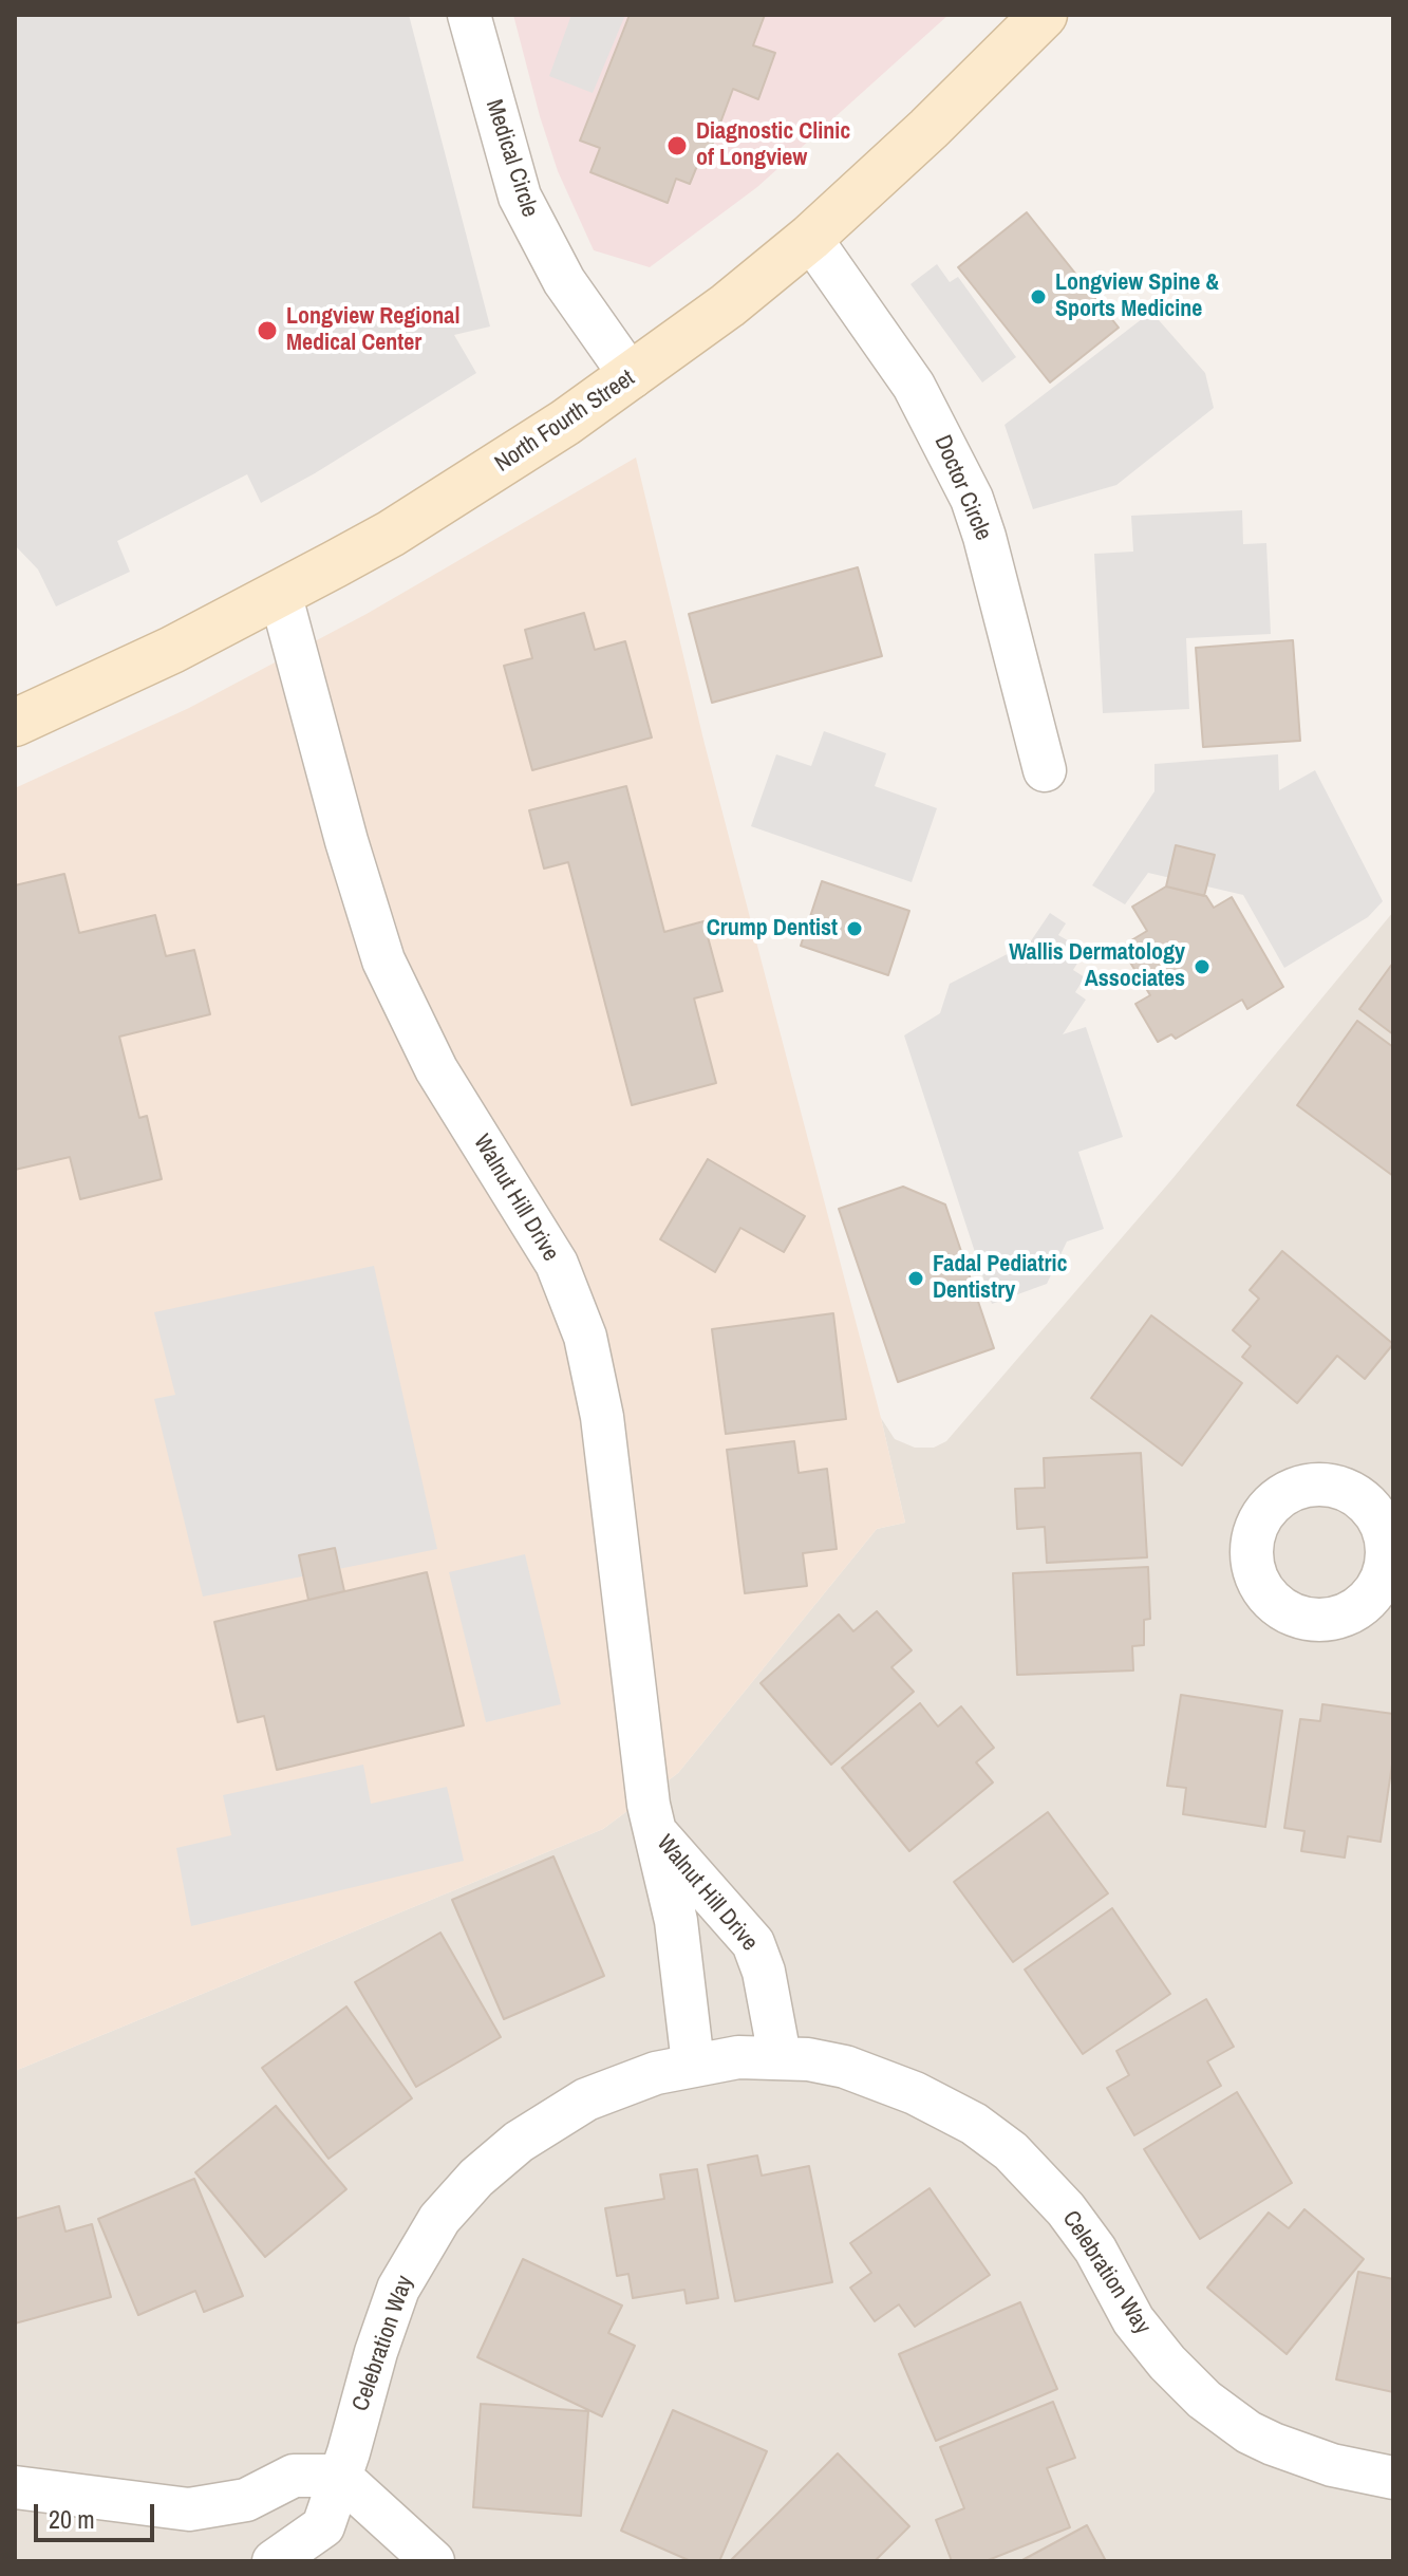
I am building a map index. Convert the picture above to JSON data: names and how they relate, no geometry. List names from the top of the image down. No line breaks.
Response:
{"streets":{"main road":["North Fourth Street"],"street":["Medical Circle","Doctor Circle","Walnut Hill Drive","Celebration Way"]},"crossings":[["Medical Circle","North Fourth Street"],["North Fourth Street","Doctor Circle"],["North Fourth Street","Walnut Hill Drive"],["Walnut Hill Drive","Celebration Way"]],"places":["Diagnostic Clinic of Longview","Longview Spine & Sports Medicine","Longview Regional Medical Center","Crump Dentist","Wallis Dermatology Associates","Fadal Pediatric Dentistry"],"scale_bar":"20 m"}
